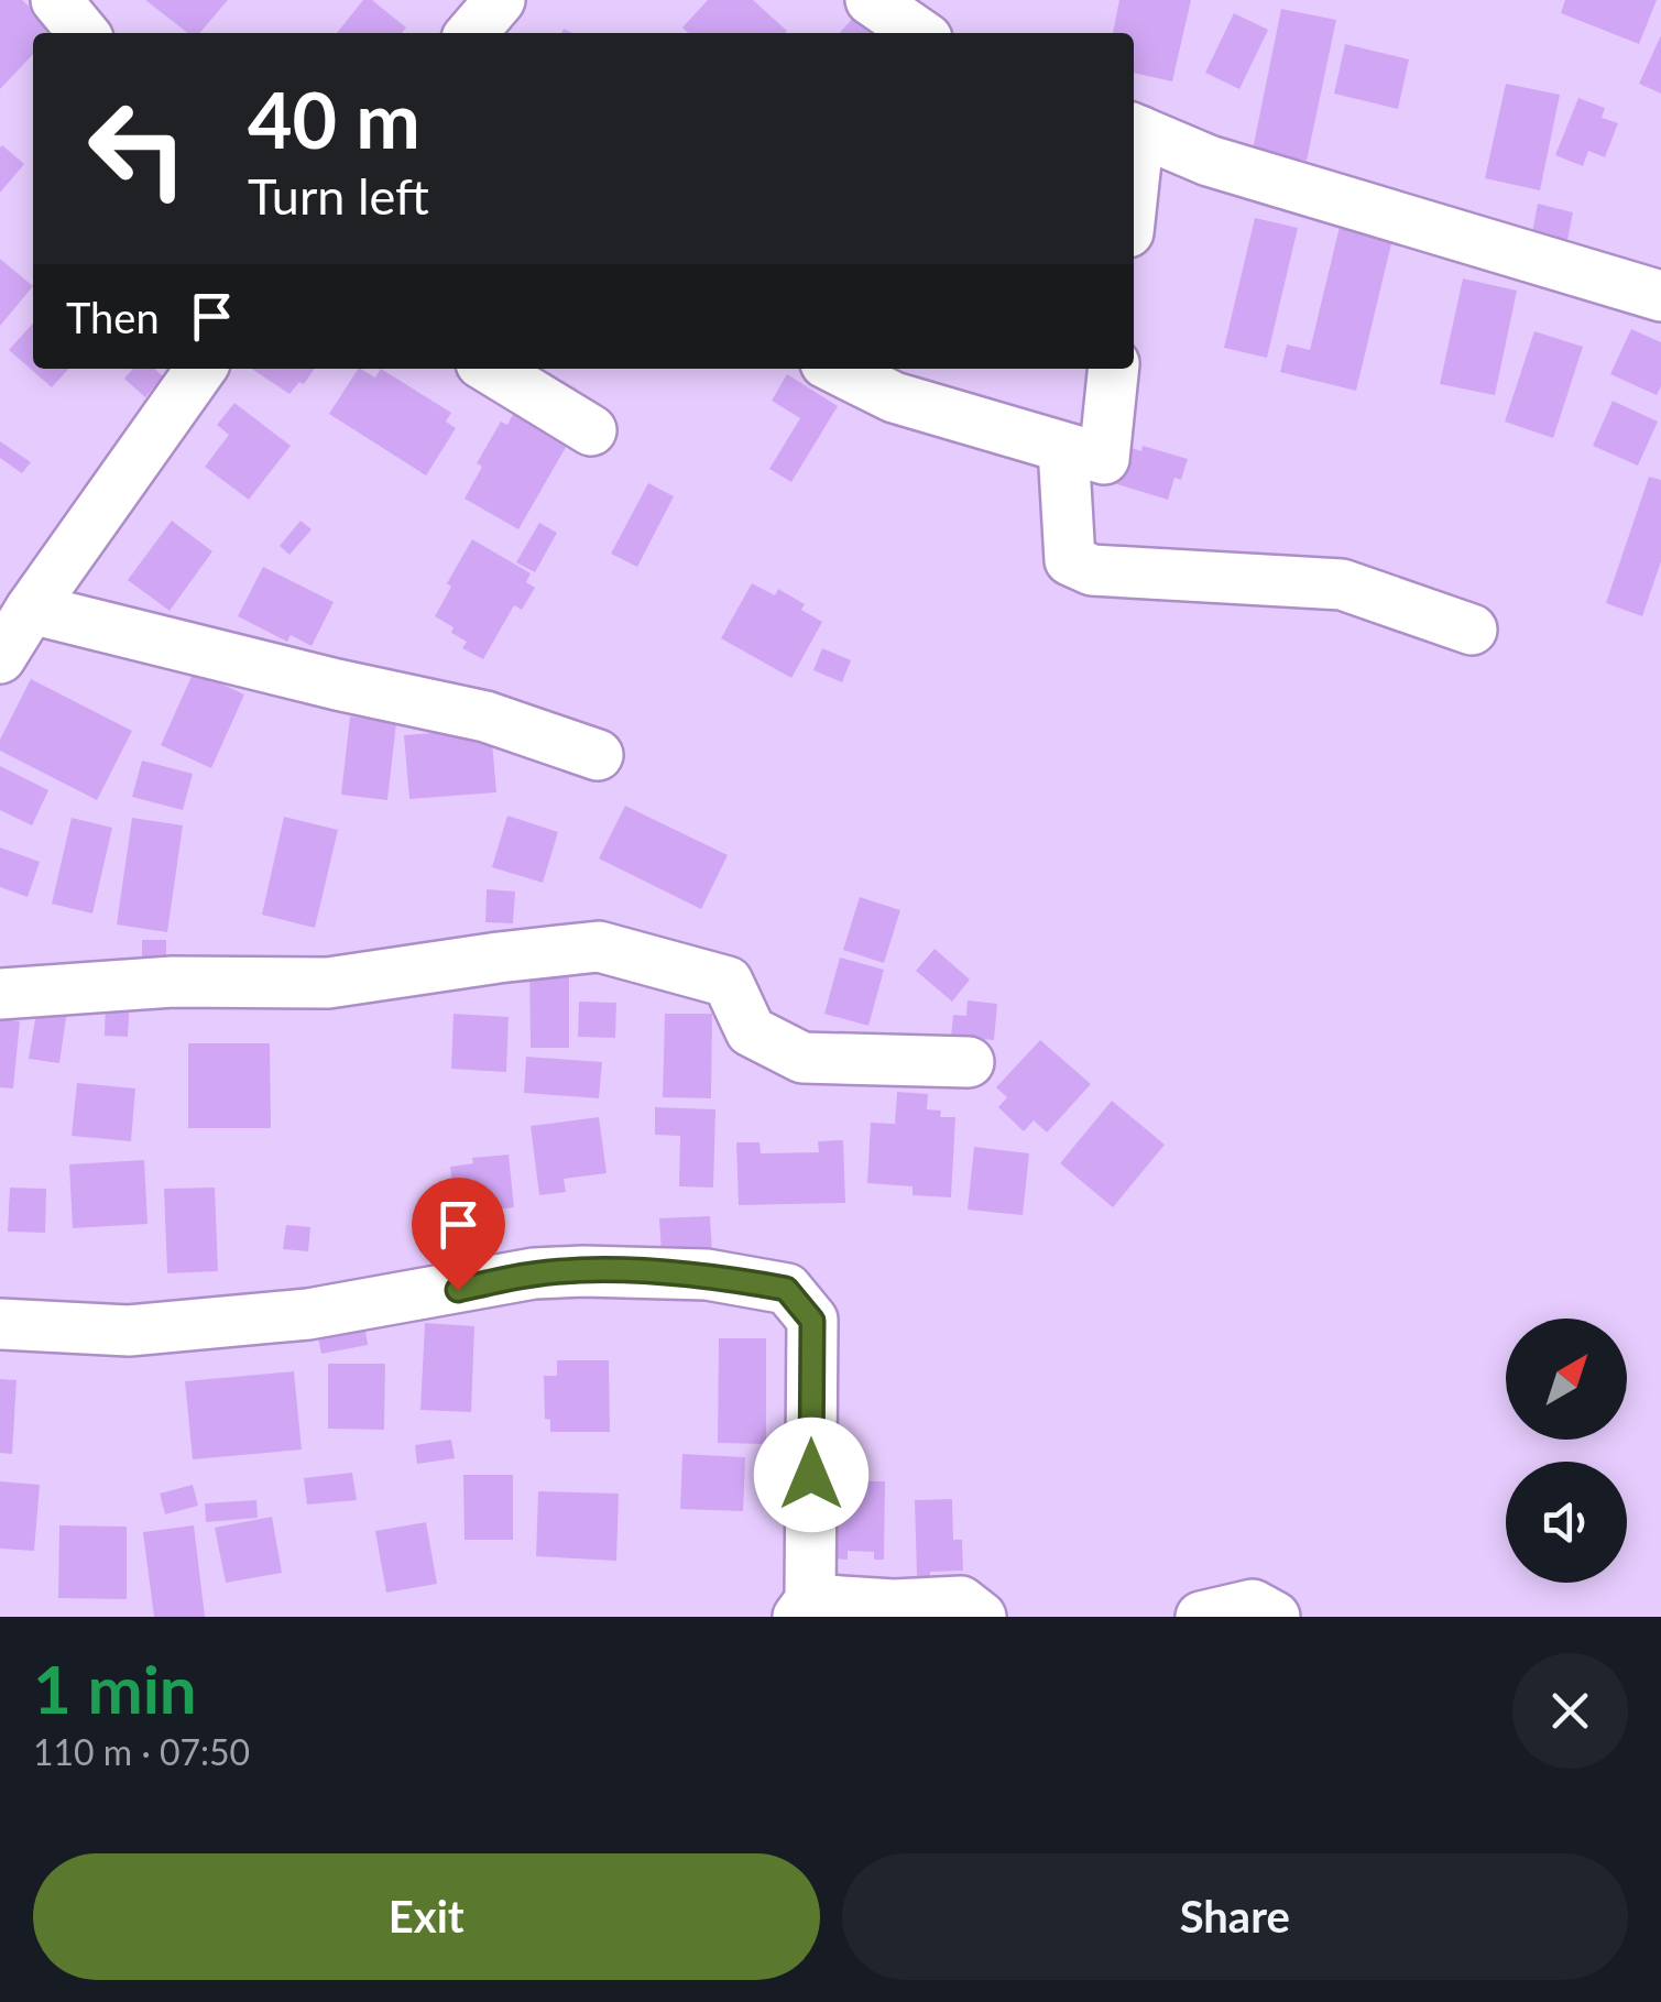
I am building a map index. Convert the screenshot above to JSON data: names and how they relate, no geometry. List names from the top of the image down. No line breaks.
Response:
{"north":"top right","page":{"turn":["40 m","Turn left"],"then":"Then","heading":["1 min","110 m · 07:50"],"buttons":["Exit","Share"]}}
